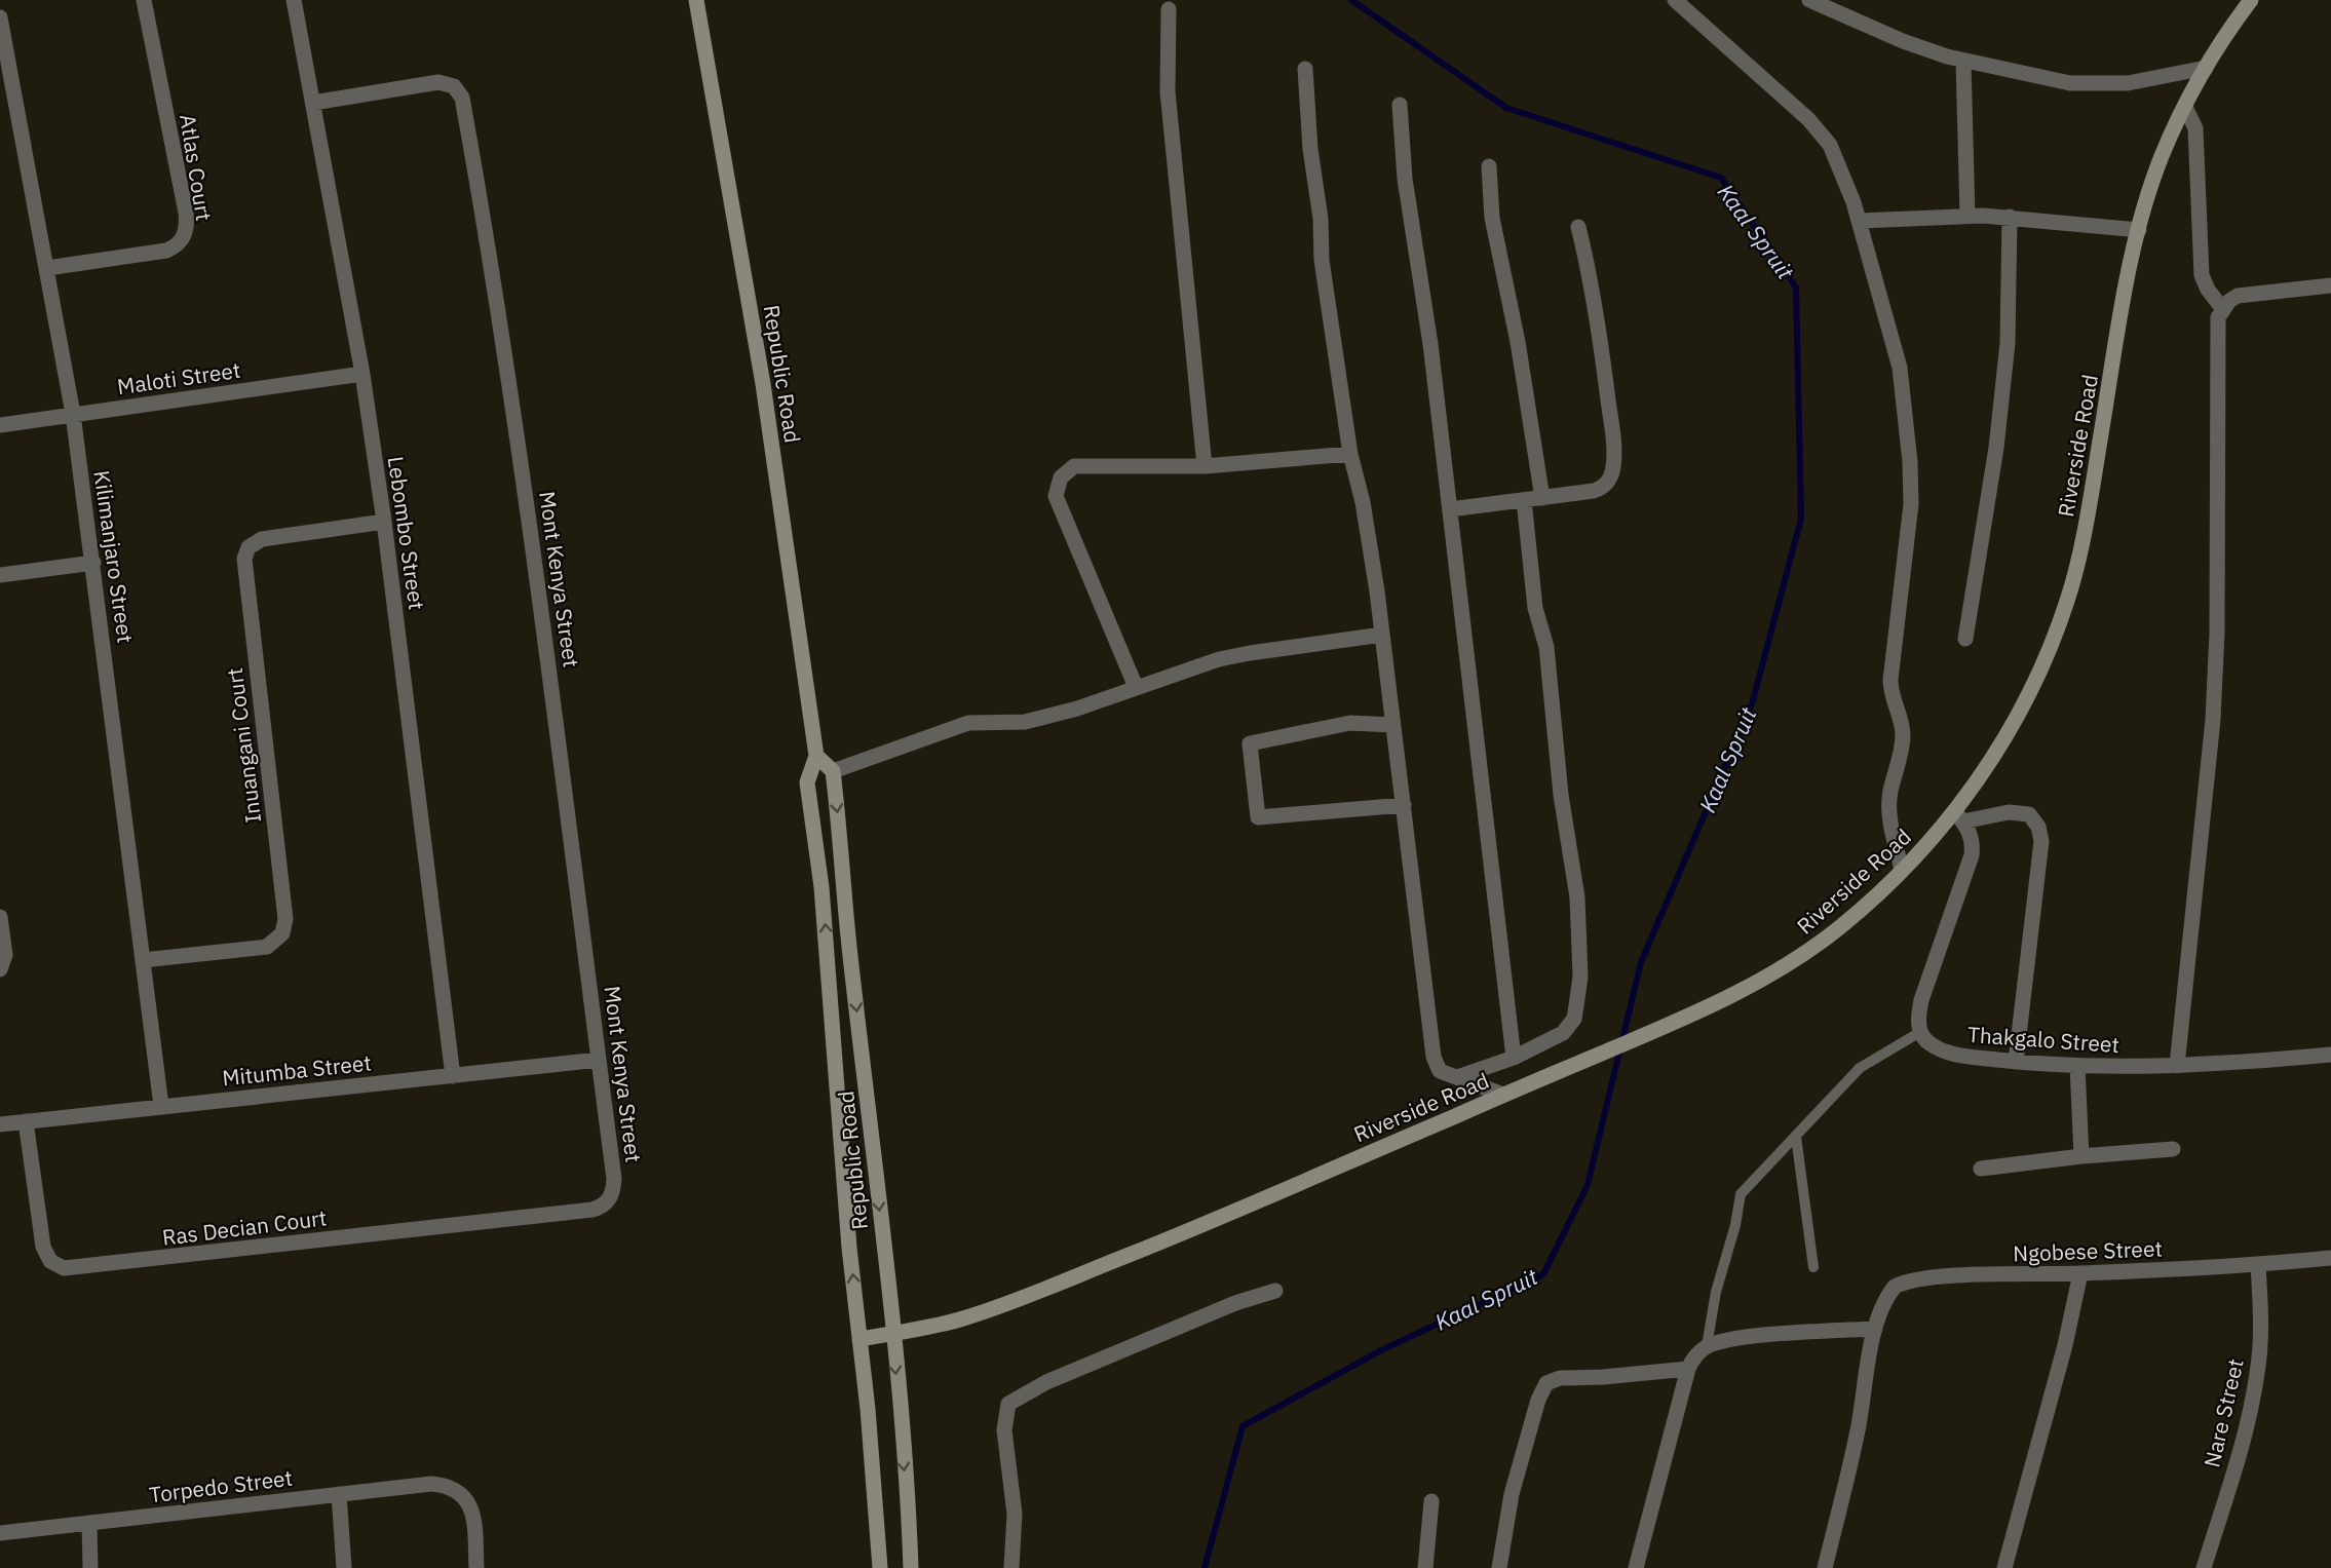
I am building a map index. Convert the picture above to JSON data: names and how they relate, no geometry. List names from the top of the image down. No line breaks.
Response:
{"streets":{"street":["Atlas Court","Republic Road","Maloti Street","Riverside Road","Lebombo Street","Kilimanjaro Street","Mont Kenya Street","Inuangani Court","Thakgalo Street","Mitumba Street","Ras Decian Court","Ngobese Street","Nare Street","Torpedo Street"]},"crossings":[["Atlas Court","Kilimanjaro Street"],["Republic Road","Riverside Road"],["Maloti Street","Lebombo Street"],["Maloti Street","Kilimanjaro Street"],["Lebombo Street","Mont Kenya Street"],["Lebombo Street","Inuangani Court"],["Lebombo Street","Mitumba Street"],["Kilimanjaro Street","Inuangani Court"],["Kilimanjaro Street","Mitumba Street"],["Mont Kenya Street","Mitumba Street"],["Mont Kenya Street","Ras Decian Court"],["Mitumba Street","Ras Decian Court"],["Ngobese Street","Nare Street"]],"water":["Kaal Spruit"]}
